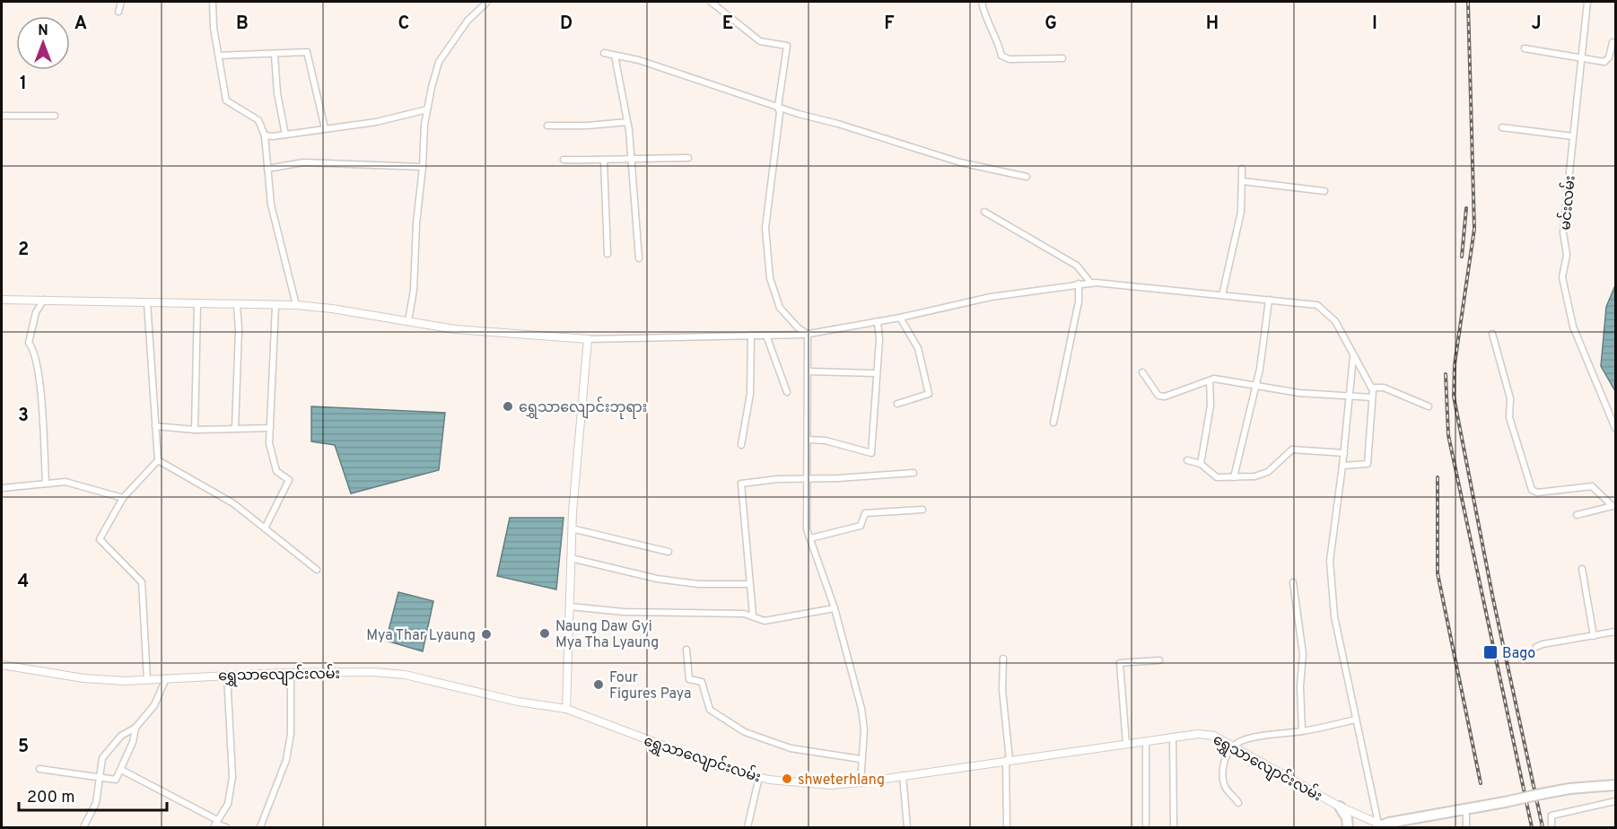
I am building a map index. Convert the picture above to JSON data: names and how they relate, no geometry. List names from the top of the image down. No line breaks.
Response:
{"streets":{"street":["မင်းလမ်း","ရွှေသာလျောင်းလမ်း"]},"places":{"other":["ရွှေသာလျောင်းဘုရား","Naung Daw Gyi Mya Tha Lyaung","Mya Thar Lyaung","Four Figures Paya","shweterhlang"],"transit":["Bago"]},"scale_bar":"200 m","north":"top","grid":{"columns":["A","B","C","D","E","F","G","H","I","J"],"rows":["1","2","3","4","5"]}}
